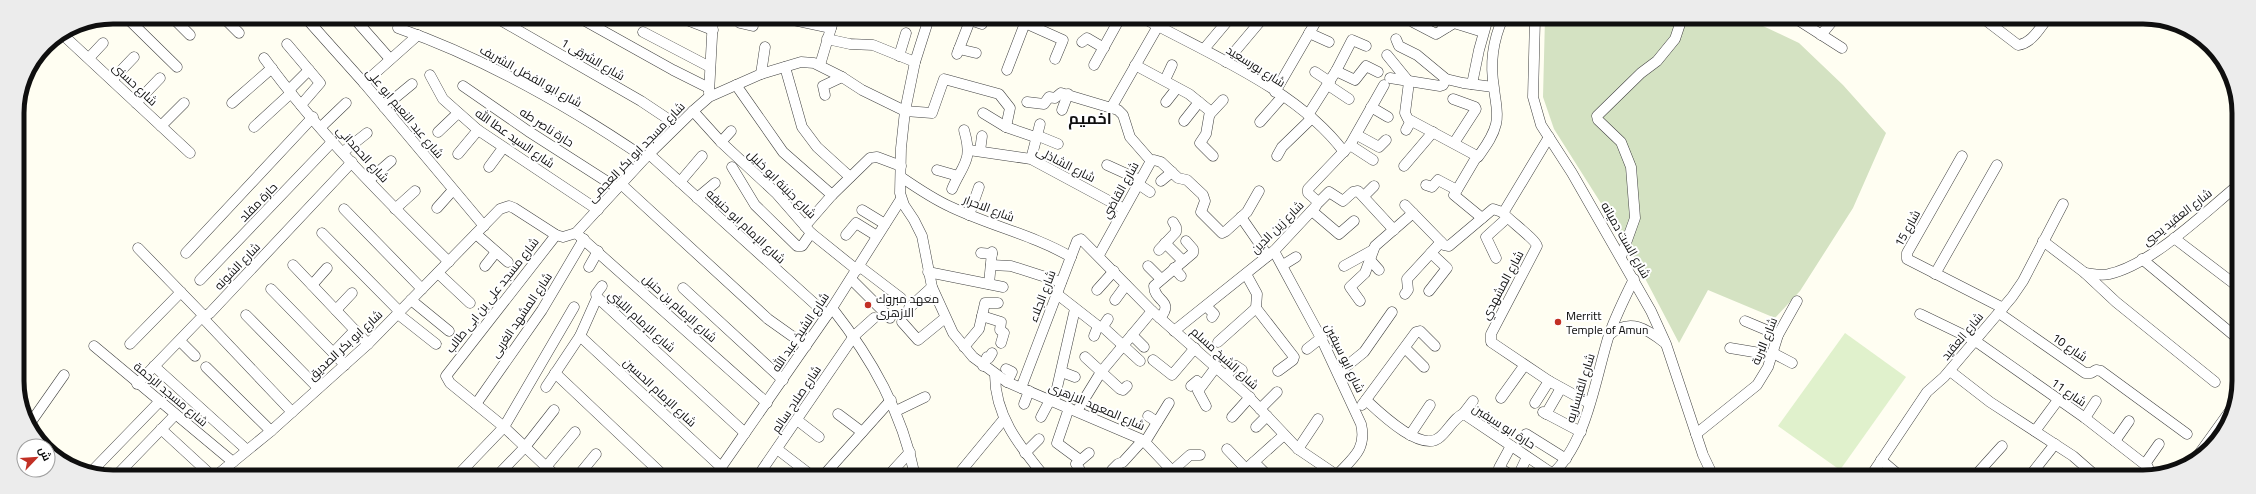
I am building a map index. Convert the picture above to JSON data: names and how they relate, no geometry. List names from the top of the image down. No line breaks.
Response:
{"streets":{"street":["شارع الشرقى 1","شارع بورسعيد","شارع ابو الفضل الشريف","شارع حسنى","شارع عبد النعيم ابو على","حارة ناصر طه","شارع السيد عطا الله","شارع مسجد ابو بكر العجمى","شارع الحمداني","شارع الشاذلى","شارع جنينة ابو خليل","شارع القاضي","حارة مقلد","شارع الاحرار","شارع العقيد يحيي","شارع الإمام ابو حنيفه","شارع زين الدين","شارع 15","شارع الست دميانه","شارع الشونه","شارع المشهدي","شارع مسجد على بن ابى طالب","شارع الجلاء","شارع الإمام بن حنبل","شارع المشهد الغربى","شارع الإمام الليثي","شارع الشيخ عبد الله","شارع العقيد","شارع البربة","شارع ابو بكر الصديق","شارع 10","شارع الشيخ مسلم","شارع ابو سيفين","شارع القيساريه","شارع الإمام الحسين","شارع 11","شارع مسجد الرحمة","شارع صلاح سالم","شارع المعهد الازهرى","حارة ابو سيفين"]},"crossings":[["شارع الشرقى 1","شارع مسجد ابو بكر العجمى"],["شارع بورسعيد","شارع زين الدين"],["شارع ابو الفضل الشريف","شارع مسجد ابو بكر العجمى"],["شارع ابو الفضل الشريف","شارع الإمام ابو حنيفه"],["شارع عبد النعيم ابو على","شارع ابو بكر الصديق"],["حارة ناصر طه","شارع مسجد ابو بكر العجمى"],["شارع السيد عطا الله","شارع مسجد ابو بكر العجمى"],["شارع مسجد ابو بكر العجمى","شارع جنينة ابو خليل"],["شارع مسجد ابو بكر العجمى","شارع الإمام ابو حنيفه"],["شارع مسجد ابو بكر العجمى","شارع الإمام بن حنبل"],["شارع مسجد ابو بكر العجمى","شارع المشهد الغربى"],["شارع الحمداني","حارة مقلد"],["شارع الحمداني","شارع الشونه"],["شارع الحمداني","شارع ابو بكر الصديق"],["شارع الشاذلى","شارع القاضي"],["شارع جنينة ابو خليل","شارع الشيخ عبد الله"],["شارع القاضي","شارع الجلاء"],["شارع القاضي","شارع الشيخ مسلم"],["شارع القاضي","شارع ابو سيفين"],["شارع الاحرار","شارع الجلاء"],["شارع الإمام ابو حنيفه","شارع الشيخ عبد الله"],["شارع الإمام ابو حنيفه","شارع صلاح سالم"],["شارع زين الدين","شارع الشيخ مسلم"],["شارع زين الدين","شارع ابو سيفين"],["شارع 15","شارع العقيد"],["شارع 15","شارع 10"],["شارع الست دميانه","شارع البربة"],["شارع الست دميانه","شارع القيساريه"],["شارع الشونه","شارع مسجد الرحمة"],["شارع المشهدي","شارع القيساريه"],["شارع مسجد على بن ابى طالب","شارع المشهد الغربى"],["شارع الجلاء","شارع الشيخ مسلم"],["شارع الجلاء","شارع المعهد الازهرى"],["شارع الإمام بن حنبل","شارع المشهد الغربى"],["شارع الإمام بن حنبل","شارع الشيخ عبد الله"],["شارع الإمام الليثي","شارع الشيخ عبد الله"],["شارع الإمام الليثي","شارع الإمام الحسين"],["شارع الشيخ عبد الله","شارع الإمام الحسين"],["شارع الشيخ عبد الله","شارع المعهد الازهرى"],["شارع العقيد","شارع 10"],["شارع العقيد","شارع 11"],["شارع ابو بكر الصديق","شارع مسجد الرحمة"]],"districts":["اخميم"],"places":["معهد مبروك الازهرى","Merritt Temple of Amun"],"north":"top right"}
